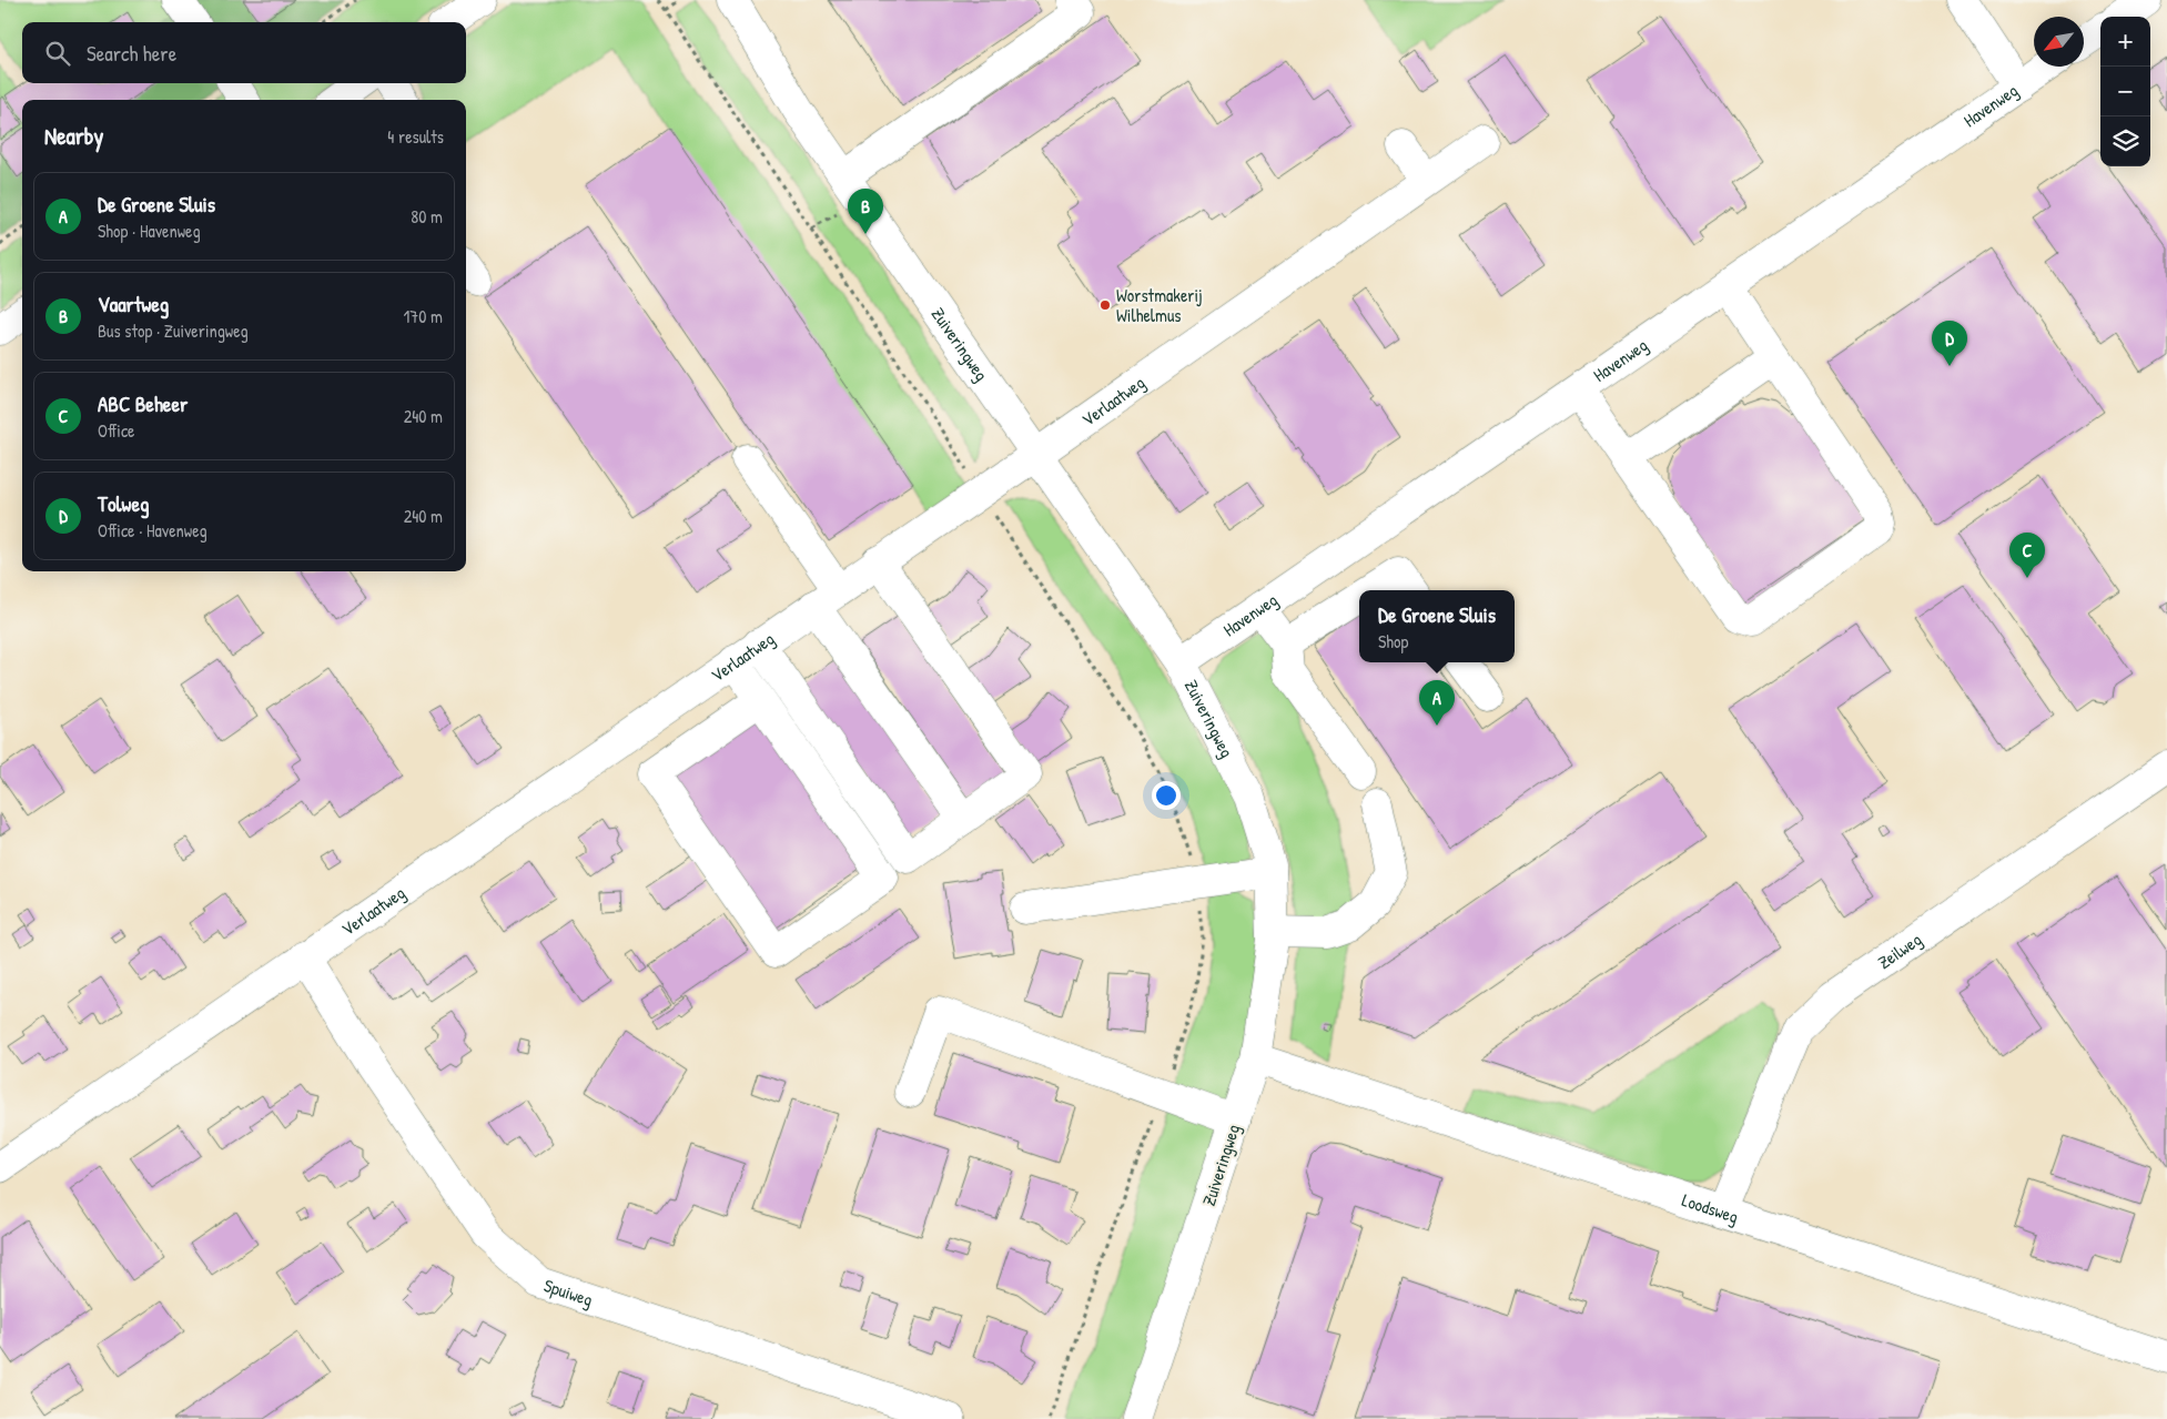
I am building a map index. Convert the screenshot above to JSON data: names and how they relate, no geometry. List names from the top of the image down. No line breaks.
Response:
{"streets":{"street":["Havenweg","Zuiveringweg","Verlaatweg","Zeilweg","Loodsweg","Spuiweg"]},"crossings":[["Havenweg","Zuiveringweg"],["Zuiveringweg","Verlaatweg"],["Zuiveringweg","Loodsweg"],["Verlaatweg","Spuiweg"],["Zeilweg","Loodsweg"]],"places":["Worstmakerij Wilhelmus"],"north":"bottom left","page":{"map_buttons":["+","−"],"search":"Search here","heading":["Nearby","4 results"],"list":[{"mark":"A","name":"De Groene Sluis","note":"Shop · Havenweg","value":"80 m"},{"mark":"B","name":"Vaartweg","note":"Bus stop · Zuiveringweg","value":"170 m"},{"mark":"C","name":"ABC Beheer","note":"Office","value":"240 m"},{"mark":"D","name":"Tolweg","note":"Office · Havenweg","value":"240 m"}],"pins":["B","D","C","A"],"popup":["De Groene Sluis","Shop"]}}
